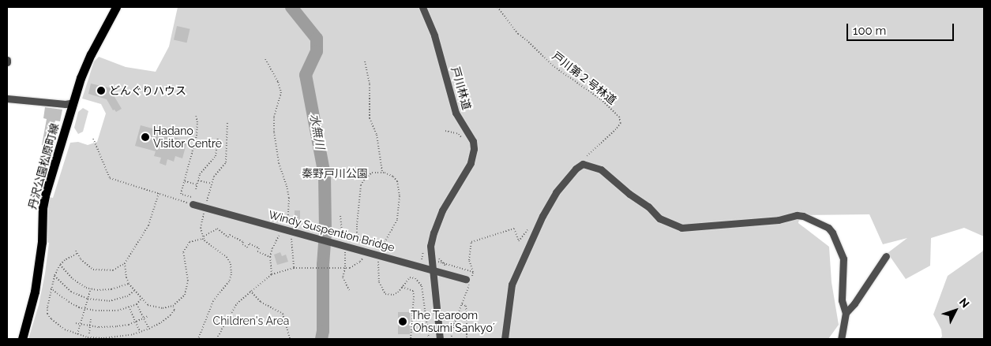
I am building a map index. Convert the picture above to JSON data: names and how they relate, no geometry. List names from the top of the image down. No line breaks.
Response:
{"streets":{"main road":["丹沢公園松原町線"],"street":["戸川林道","Windy Suspention Bridge"],"path":["戸川第２号林道"]},"water":["水無川"],"parks":["秦野戸川公園","Children's Area"],"places":["どんぐりハウス","Hadano Visitor Centre","The Tearoom ´Ohsumi Sankyo´"],"scale_bar":"100 m","north":"top right"}
